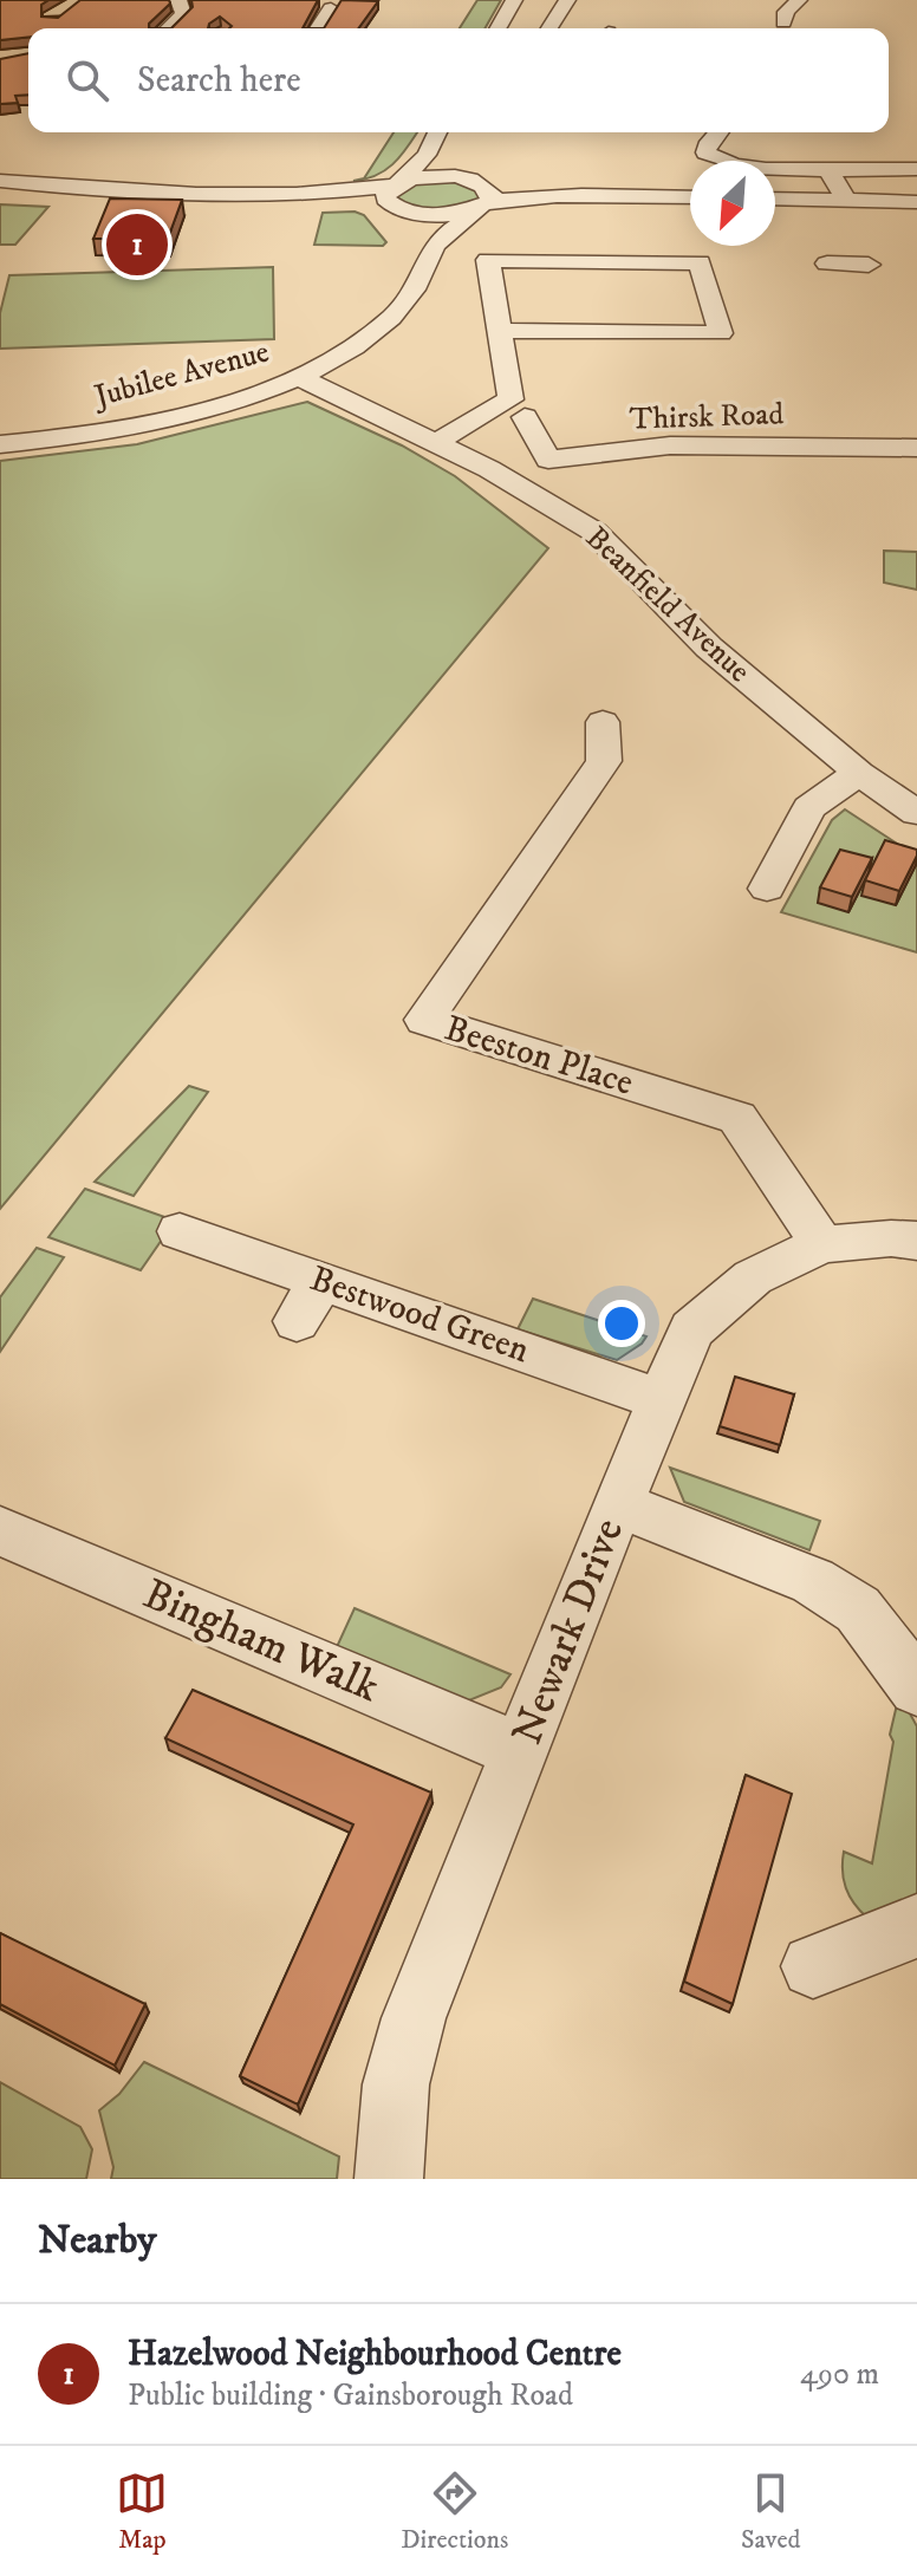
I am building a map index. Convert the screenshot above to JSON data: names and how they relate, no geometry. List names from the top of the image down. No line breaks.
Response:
{"streets":{"street":["Jubilee Avenue","Thirsk Road","Beanfield Avenue","Beeston Place","Bestwood Green","Newark Drive","Bingham Walk"]},"crossings":[["Jubilee Avenue","Beanfield Avenue"],["Beeston Place","Newark Drive"],["Bestwood Green","Newark Drive"],["Newark Drive","Bingham Walk"]],"north":"bottom left","page":{"search":"Search here","pins":"1","heading":"Nearby","list":[{"mark":"1","name":"Hazelwood Neighbourhood Centre","note":"Public building · Gainsborough Road","value":"490 m"}],"nav":["Map","Directions","Saved"]}}
